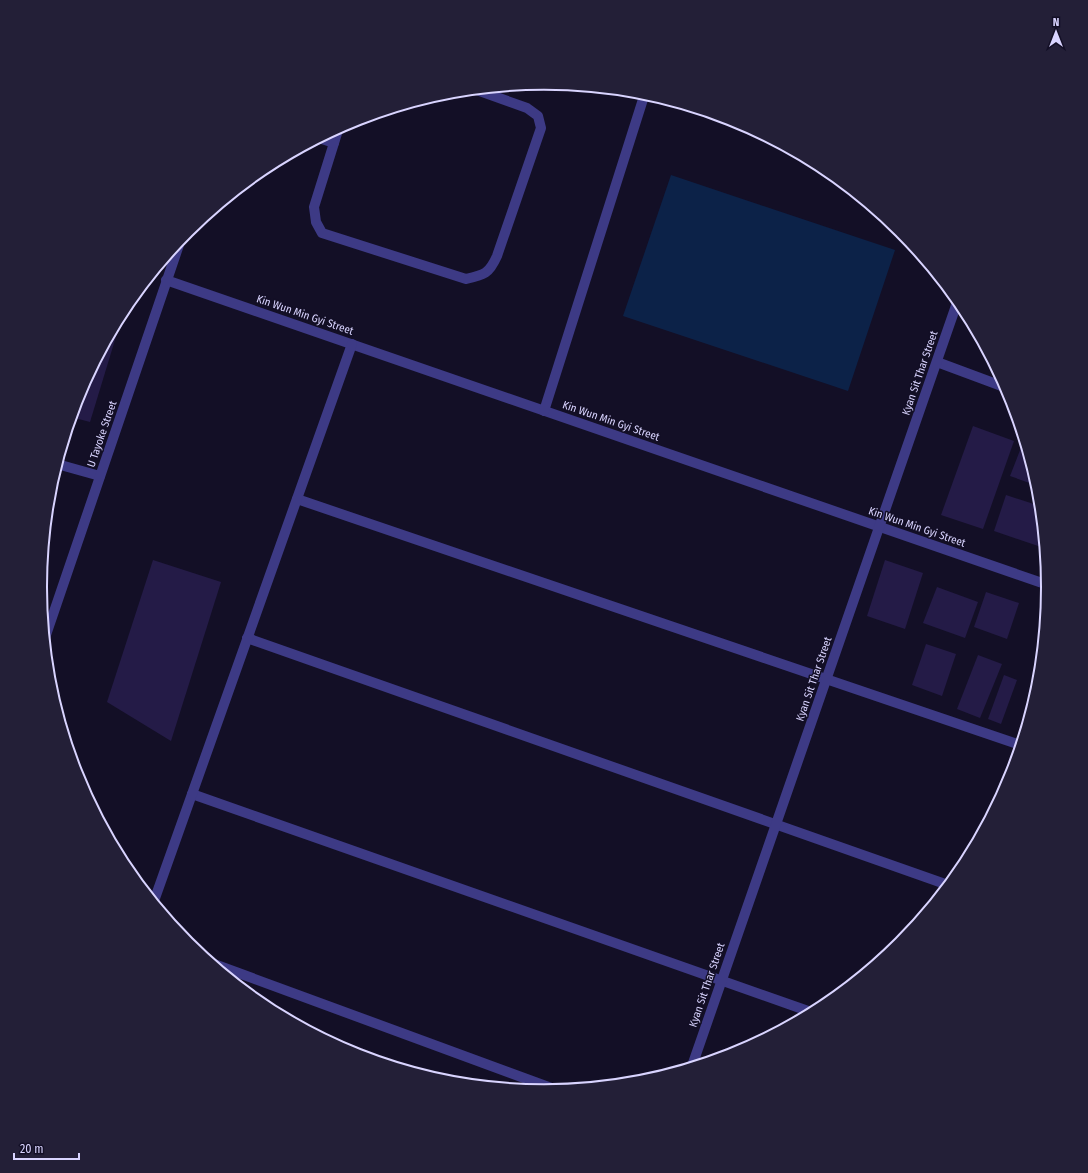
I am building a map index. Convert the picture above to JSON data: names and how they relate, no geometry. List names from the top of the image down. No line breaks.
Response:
{"streets":{"street":["Kin Wun Min Gyi Street","Kyan Sit Thar Street","U Tayoke Street"]},"crossings":[["Kin Wun Min Gyi Street","Kyan Sit Thar Street"],["Kin Wun Min Gyi Street","U Tayoke Street"]],"scale_bar":"20 m","north":"top"}
